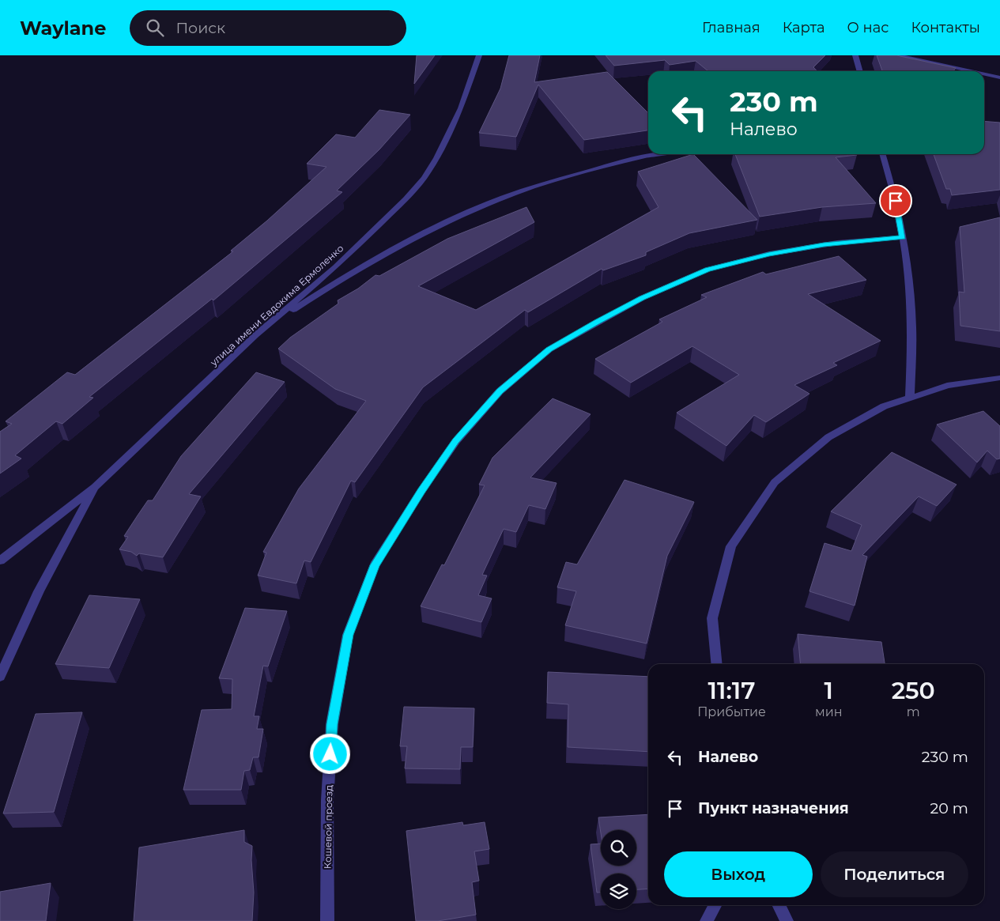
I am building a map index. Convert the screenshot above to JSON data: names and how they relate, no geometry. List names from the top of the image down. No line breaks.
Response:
{"streets":{"street":["улица имени Евдокима Ермоленко","Кошевой проезд"]},"page":{"header":"Waylane","search":"Поиск","nav":["Главная","Карта","О нас","Контакты"],"turn":["230 m","Налево"],"eta":["11:17","Прибытие","1","мин","250","m"],"list":[{"name":"Налево","value":"230 m"},{"name":"Пункт назначения","value":"20 m"}],"buttons":["Выход","Поделиться"]}}
